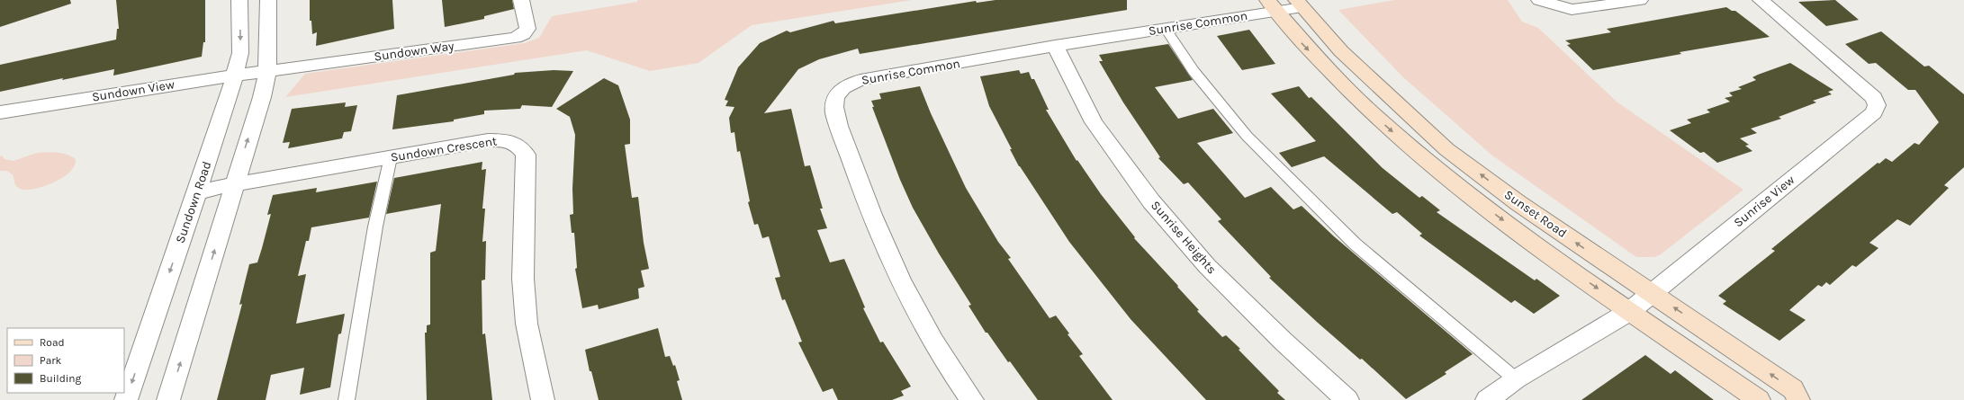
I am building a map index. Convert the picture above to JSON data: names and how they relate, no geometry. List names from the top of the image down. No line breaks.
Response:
{"streets":{"street":["Sunrise Common","Sundown Way","Sundown View","Sundown Crescent","Sunrise View","Sundown Road","Sunset Road","Sunrise Heights"]},"crossings":[["Sunrise Common","Sunset Road"],["Sunrise Common","Sunrise Heights"],["Sundown Way","Sundown View"],["Sundown View","Sundown Road"],["Sundown Crescent","Sundown Road"],["Sunrise View","Sunset Road"]],"legend":["Road","Park","Building"]}
